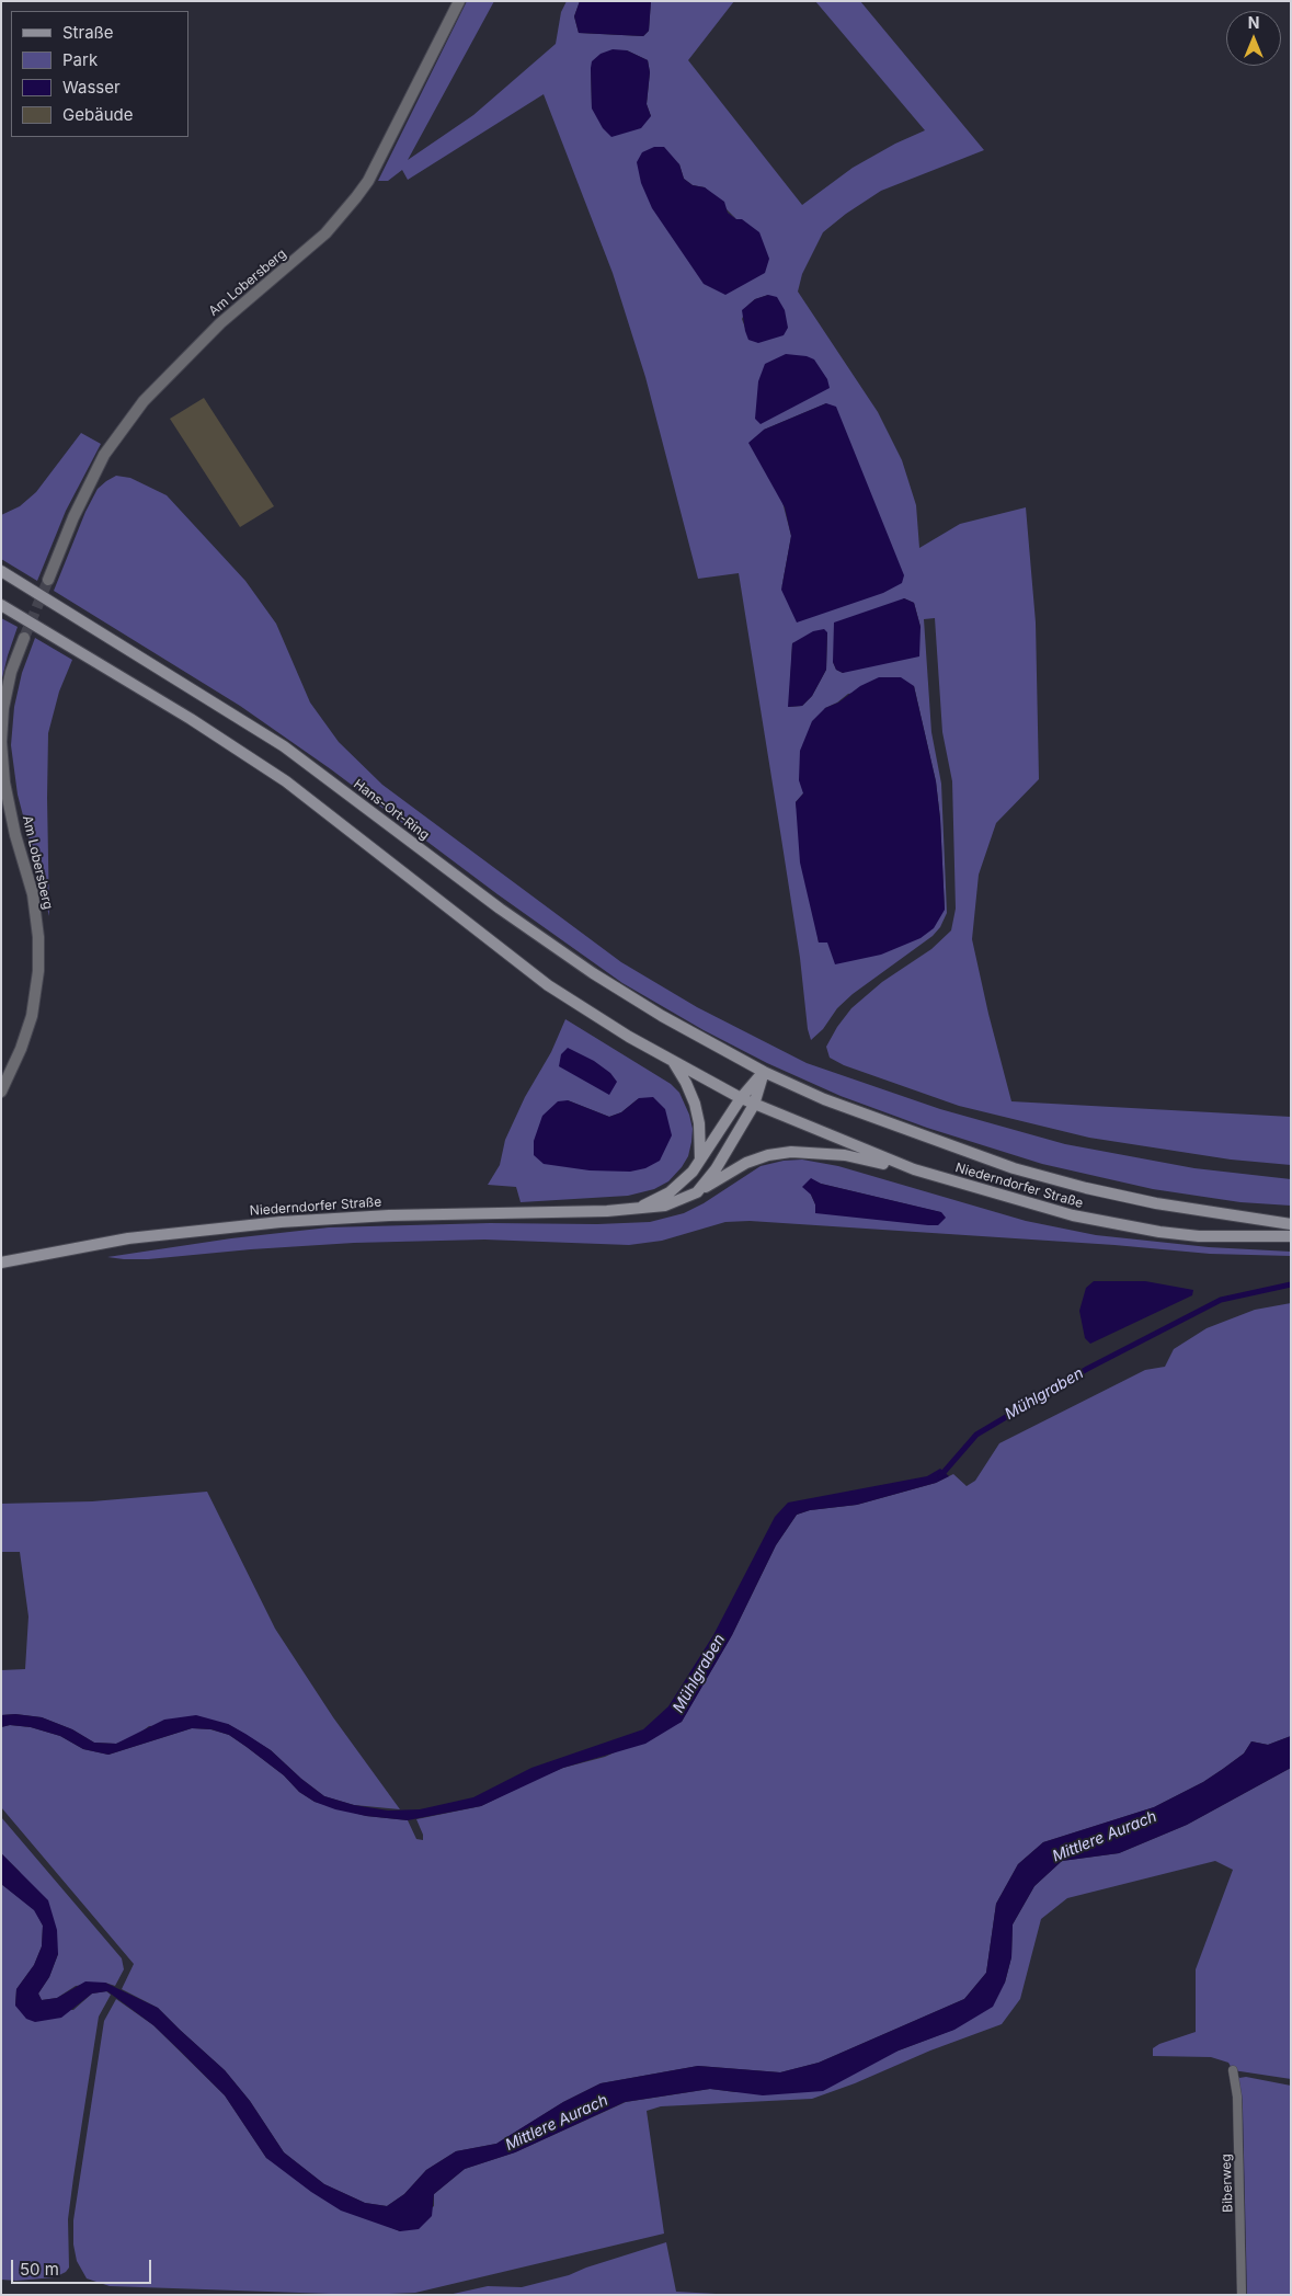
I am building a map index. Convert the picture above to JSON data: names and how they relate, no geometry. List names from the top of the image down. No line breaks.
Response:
{"streets":{"main road":["Hans-Ort-Ring","Niederndorfer Straße"],"street":["Am Lobersberg"],"lane":["Biberweg"]},"crossings":[["Hans-Ort-Ring","Niederndorfer Straße"]],"water":["Mühlgraben","Mittlere Aurach"],"legend":["Straße","Park","Wasser","Gebäude"],"scale_bar":"50 m","north":"top"}
